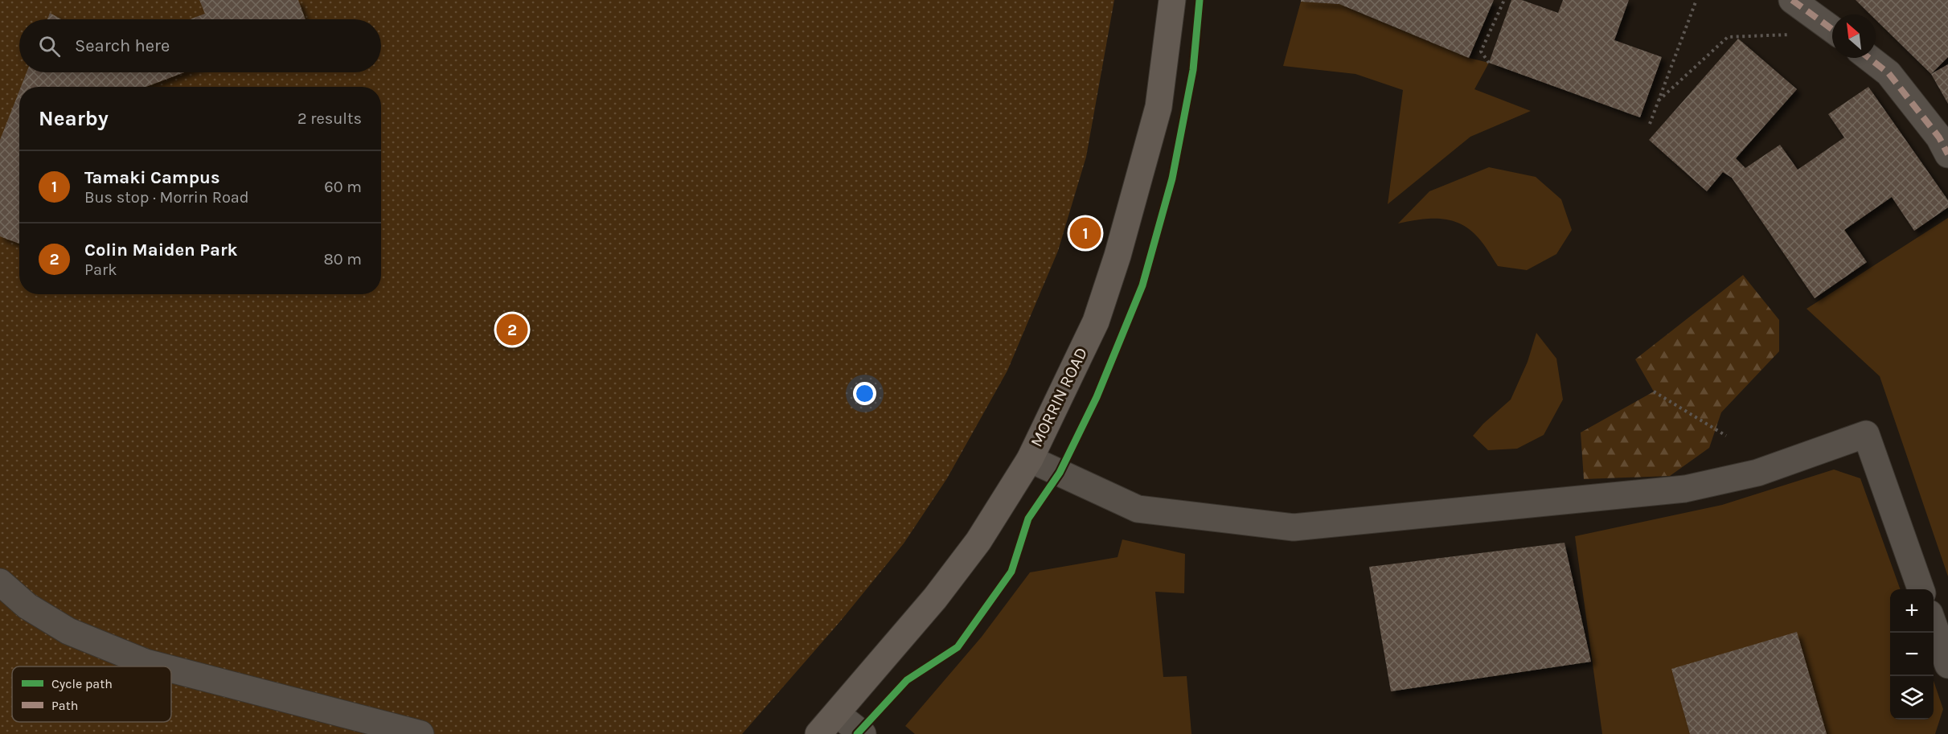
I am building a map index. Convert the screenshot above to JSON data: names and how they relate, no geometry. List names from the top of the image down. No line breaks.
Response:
{"streets":{"main road":["MORRIN ROAD"]},"legend":["Cycle path","Path"],"north":"top left","page":{"search":"Search here","heading":["Nearby","2 results"],"list":[{"mark":"1","name":"Tamaki Campus","note":"Bus stop · Morrin Road","value":"60 m"},{"mark":"2","name":"Colin Maiden Park","note":"Park","value":"80 m"}],"pins":["1","2"],"map_buttons":["+","−"]}}
